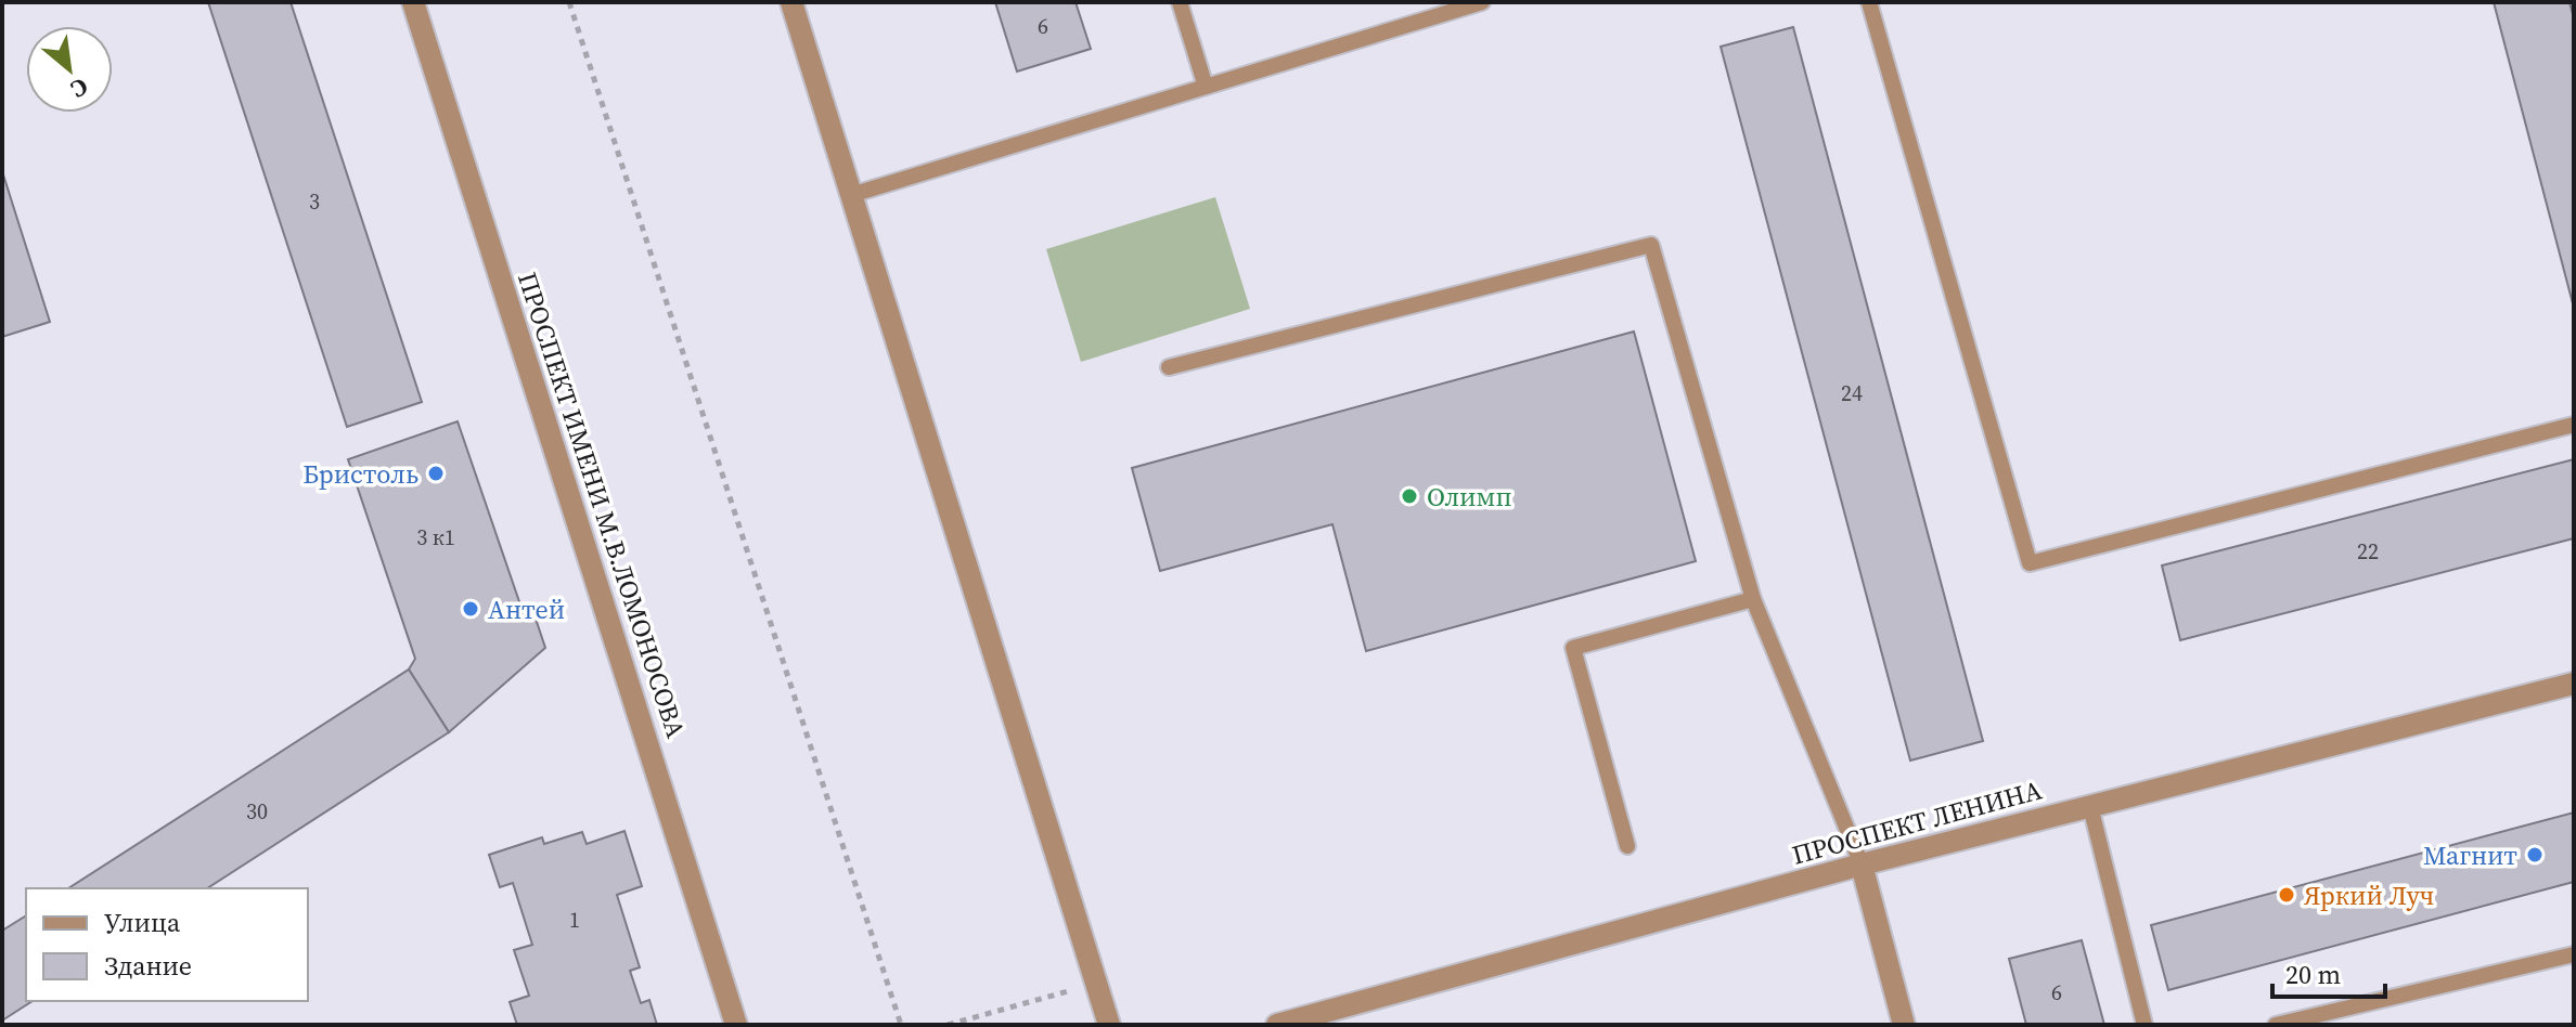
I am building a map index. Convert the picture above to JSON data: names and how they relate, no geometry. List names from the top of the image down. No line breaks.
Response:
{"streets":{"street":["ПРОСПЕКТ ИМЕНИ М.В.ЛОМОНОСОВА","ПРОСПЕКТ ЛЕНИНА"]},"places":["Бристоль","Олимп","Антей","Магнит","Яркий Луч"],"house_numbers":["6","3","24","3 к1","22","30","1","6"],"legend":["Улица","Здание"],"scale_bar":"20 m","north":"bottom right"}
